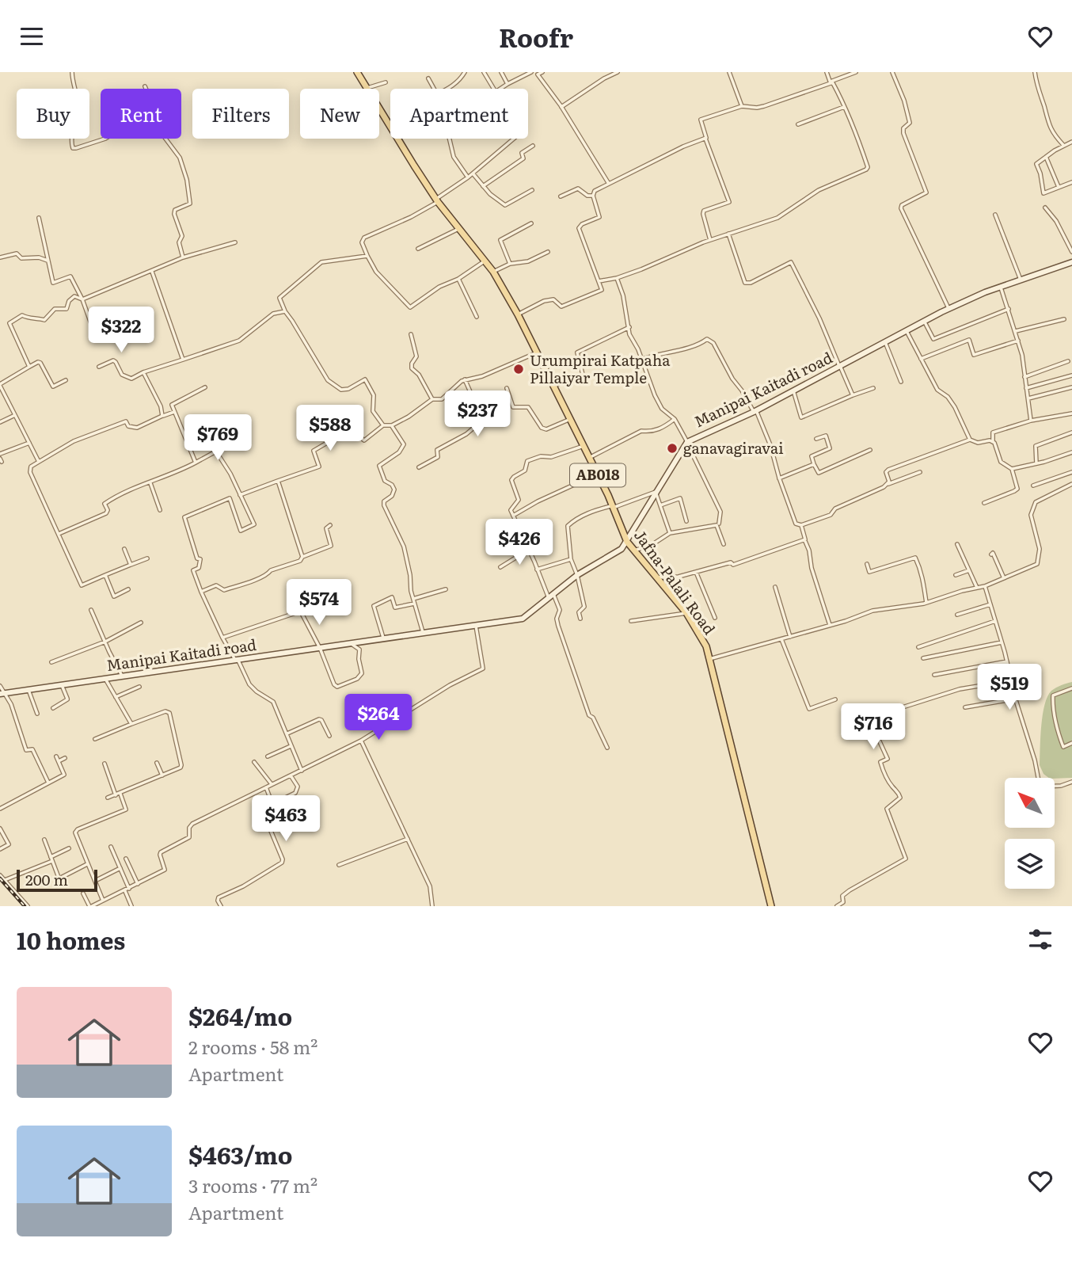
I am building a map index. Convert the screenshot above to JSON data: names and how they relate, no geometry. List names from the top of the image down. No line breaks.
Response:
{"streets":{"main road":["Manipai Kaitadi road","AB018","Jafna-Palali Road"]},"crossings":[["Manipai Kaitadi road","Jafna-Palali Road"]],"places":["Urumpirai Katpaha Pillaiyar Temple","ganavagiravai"],"scale_bar":"200 m","north":"top left","page":{"header":"Roofr","chip":["Buy","Rent","Filters","New","Apartment"],"price":["$322","$237","$588","$769","$426","$574","$519","$264","$716","$463"],"scale":"200 m","heading":"10 homes","list":[{"name":"$264/mo","note":"2 rooms · 58 m² · Apartment"},{"name":"$463/mo","note":"3 rooms · 77 m² · Apartment"}]}}
